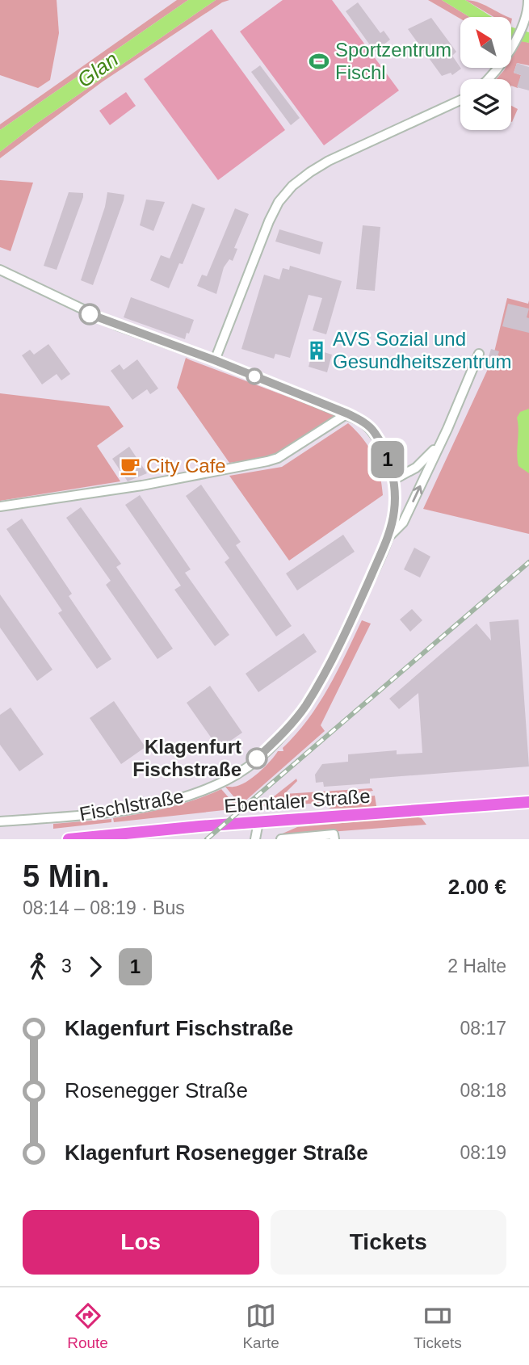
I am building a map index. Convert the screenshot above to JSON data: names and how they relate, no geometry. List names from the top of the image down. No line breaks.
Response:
{"streets":{"main road":["Ebentaler Straße"],"street":["Fischlstraße"]},"water":["Glan"],"places":{"sports":["Sportzentrum Fischl"],"building":["AVS Sozial und Gesundheitszentrum"],"cafe":["City Cafe"],"other":["Klagenfurt Fischstraße"]},"lines":["bus line 1"],"north":"top left","page":{"on_map":"1","heading":["5 Min.","08:14 – 08:19 · Bus","2.00 €"],"legs":["3","1","2 Halte"],"list":[{"name":"Klagenfurt Fischstraße","value":"08:17"},{"name":"Rosenegger Straße","value":"08:18"},{"name":"Klagenfurt Rosenegger Straße","value":"08:19"}],"buttons":["Los","Tickets"],"tabs":["Route","Karte","Tickets"]}}
